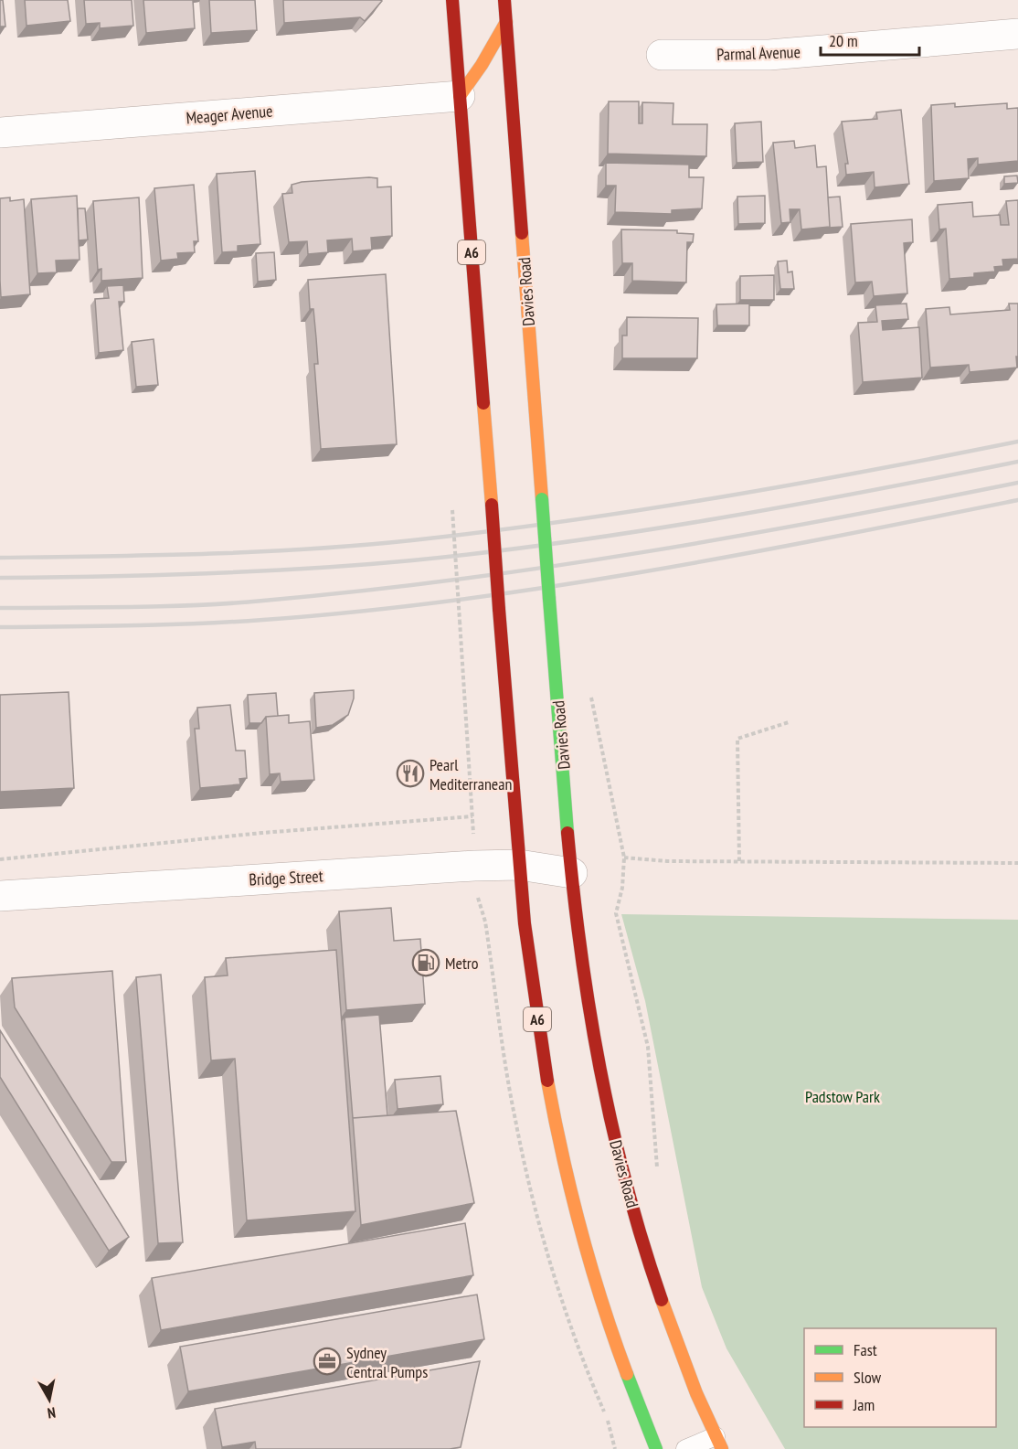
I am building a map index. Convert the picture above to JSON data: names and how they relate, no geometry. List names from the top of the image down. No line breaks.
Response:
{"streets":{"highway":["A6","Davies Road"],"street":["Parmal Avenue","Meager Avenue","Bridge Street"]},"crossings":[["Meager Avenue","A6"],["A6","Bridge Street"],["Davies Road","Bridge Street"]],"parks":["Padstow Park"],"places":{"restaurant":["Pearl Mediterranean"],"fuel station":["Metro"],"office":["Sydney Central Pumps"]},"legend":["Fast","Slow","Jam"],"scale_bar":"20 m","north":"bottom"}
